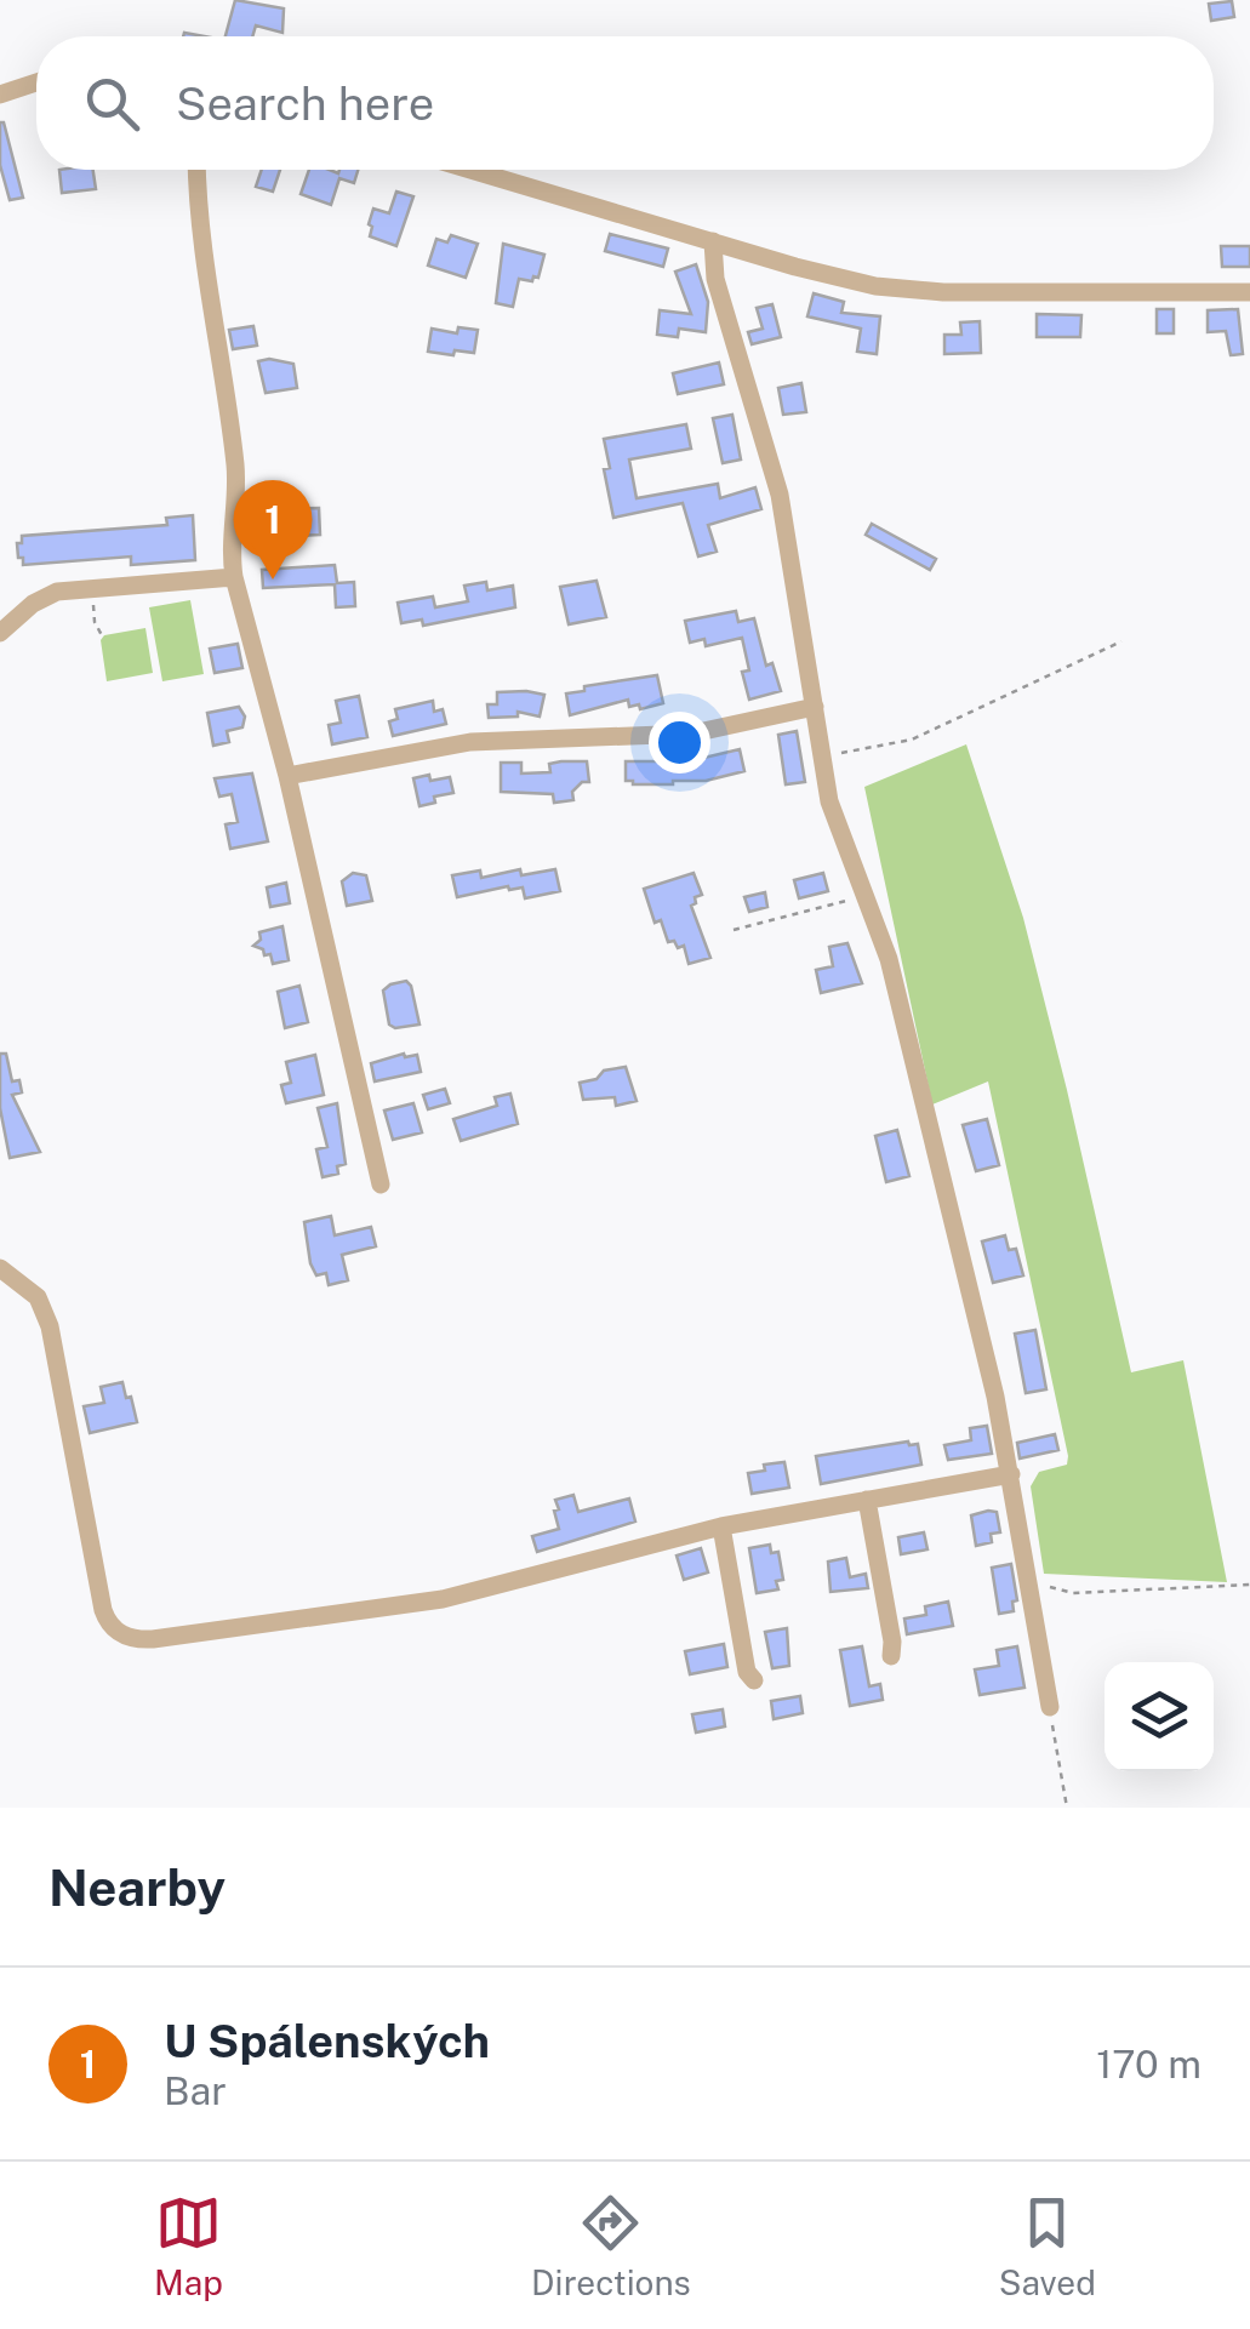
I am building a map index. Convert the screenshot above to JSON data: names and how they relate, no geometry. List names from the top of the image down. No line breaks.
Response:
{"page":{"search":"Search here","pins":"1","heading":"Nearby","list":[{"mark":"1","name":"U Spálenských","note":"Bar","value":"170 m"}],"nav":["Map","Directions","Saved"]}}
